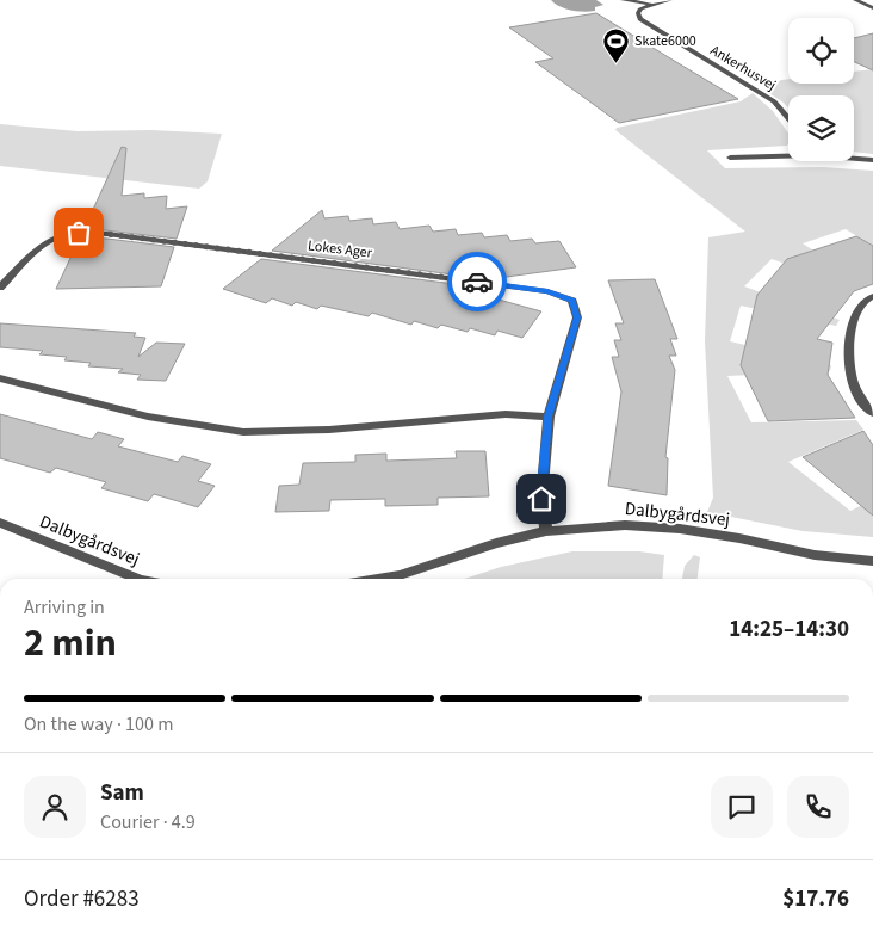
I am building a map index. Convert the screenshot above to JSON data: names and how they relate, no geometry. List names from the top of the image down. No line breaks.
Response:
{"streets":{"street":["Ankerhusvej","Lokes Ager","Dalbygårdsvej"]},"crossings":[["Lokes Ager","Dalbygårdsvej"]],"places":{"sports":["Skate6000"]},"page":{"heading":["2 min","Arriving in","14:25–14:30"],"panel":["Sam","Courier · 4.9","Order #6283","$17.76"],"bar":"On the way · 100 m"}}
